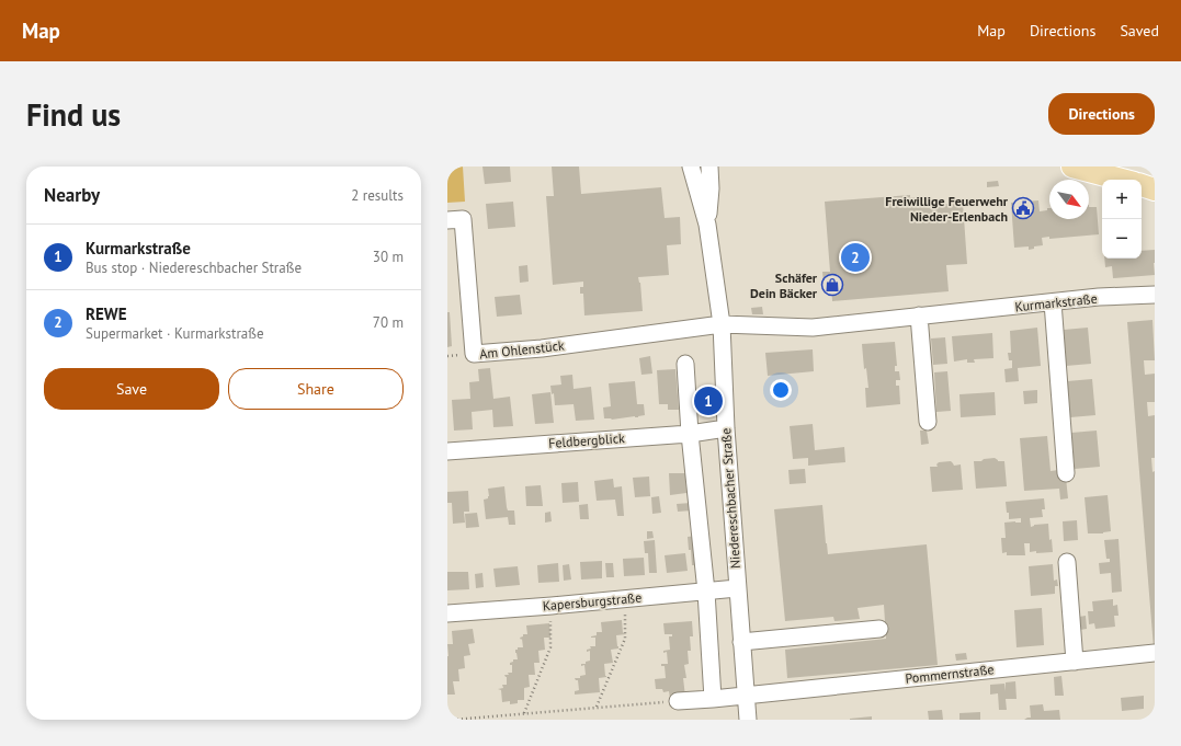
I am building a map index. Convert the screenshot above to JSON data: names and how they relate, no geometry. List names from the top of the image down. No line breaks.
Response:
{"streets":{"street":["Kurmarkstraße","Am Ohlenstück","Feldbergblick","Niedereschbacher Straße","Kapersburgstraße","Pommernstraße"]},"crossings":[["Kurmarkstraße","Am Ohlenstück"],["Kurmarkstraße","Niedereschbacher Straße"],["Am Ohlenstück","Niedereschbacher Straße"],["Feldbergblick","Niedereschbacher Straße"],["Niedereschbacher Straße","Kapersburgstraße"],["Niedereschbacher Straße","Pommernstraße"]],"places":{"public building":["Freiwillige Feuerwehr Nieder-Erlenbach"],"shop":["Schäfer Dein Bäcker"]},"north":"bottom right","page":{"header":"Map","nav":["Map","Directions","Saved"],"buttons":["Directions",["Save","Share"]],"title":"Find us","heading":["Nearby","2 results"],"map_buttons":["+","−"],"list":[{"mark":"1","name":"Kurmarkstraße","note":"Bus stop · Niedereschbacher Straße","value":"30 m"},{"mark":"2","name":"REWE","note":"Supermarket · Kurmarkstraße","value":"70 m"}],"pins":["2","1"]}}
